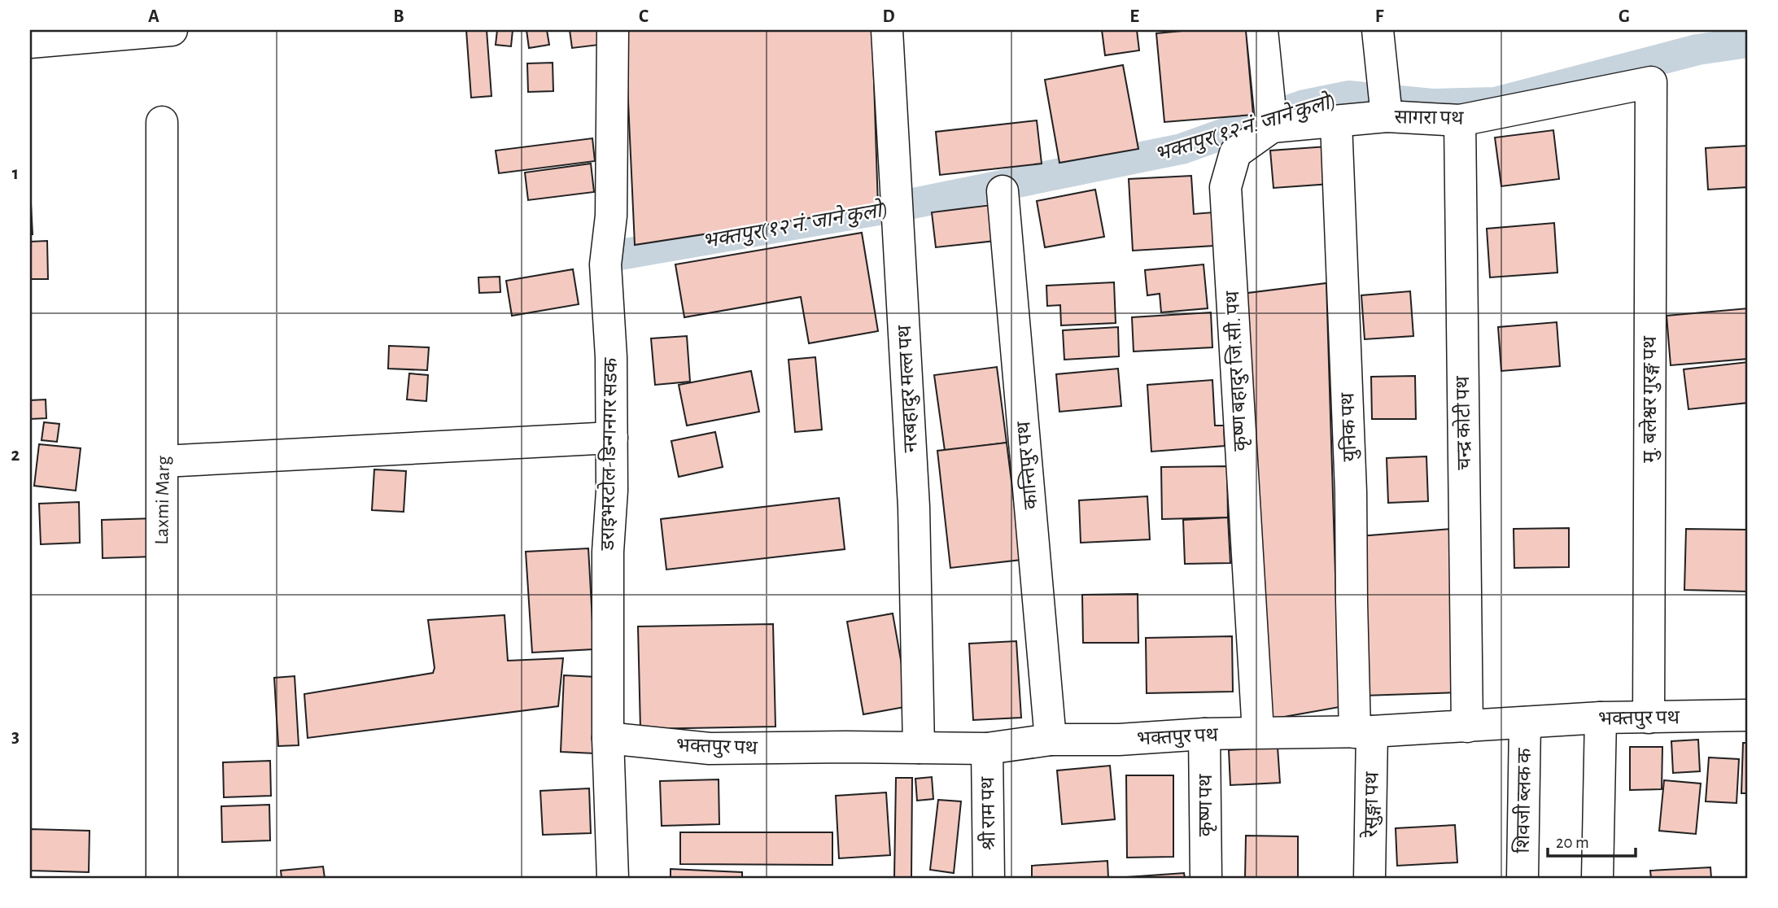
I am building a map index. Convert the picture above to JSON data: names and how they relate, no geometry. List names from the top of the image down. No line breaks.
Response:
{"streets":{"street":["सागरा पथ","कृष्ण बहादुर जि.सी. पथ","नरबहादुर मल्ल पथ","मु. बलेश्वर गुरङ्ग पथ","चन्द्र कोटी पथ","युनिक पथ","डराइभरटोल-डिन्गनगर सडक","कान्तिपुर पथ","Laxmi Marg","भक्तपुर पथ","शिवजी ब्लक क","रेसुङ्गा पथ","कृष्ण पथ","श्री राम पथ"]},"crossings":[["सागरा पथ","कृष्ण बहादुर जि.सी. पथ"],["सागरा पथ","मु. बलेश्वर गुरङ्ग पथ"],["सागरा पथ","चन्द्र कोटी पथ"],["सागरा पथ","युनिक पथ"],["कृष्ण बहादुर जि.सी. पथ","भक्तपुर पथ"],["नरबहादुर मल्ल पथ","भक्तपुर पथ"],["मु. बलेश्वर गुरङ्ग पथ","भक्तपुर पथ"],["चन्द्र कोटी पथ","भक्तपुर पथ"],["युनिक पथ","भक्तपुर पथ"],["युनिक पथ","रेसुङ्गा पथ"],["डराइभरटोल-डिन्गनगर सडक","भक्तपुर पथ"],["कान्तिपुर पथ","भक्तपुर पथ"],["भक्तपुर पथ","शिवजी ब्लक क"],["भक्तपुर पथ","रेसुङ्गा पथ"],["भक्तपुर पथ","कृष्ण पथ"],["भक्तपुर पथ","श्री राम पथ"]],"water":["भक्तपुर(१२ नं. जाने कुलो)"],"scale_bar":"20 m","grid":{"columns":["A","B","C","D","E","F","G"],"rows":["1","2","3"]}}
